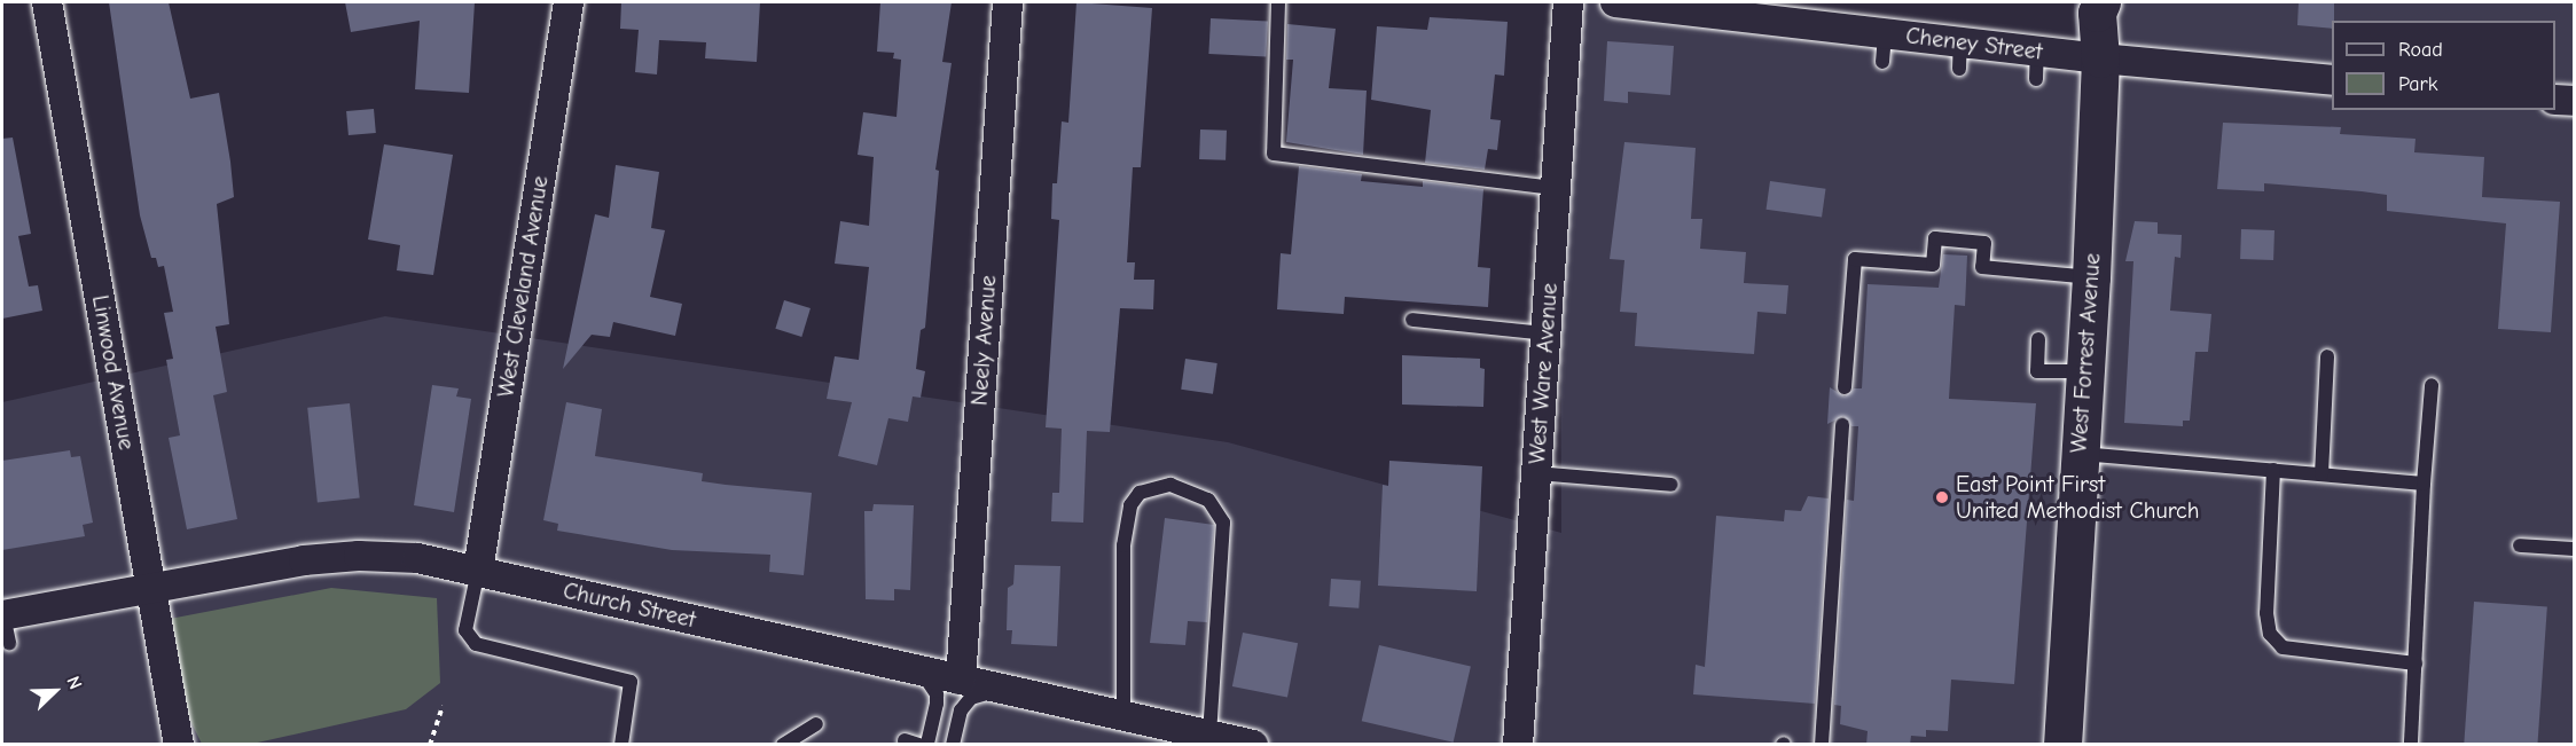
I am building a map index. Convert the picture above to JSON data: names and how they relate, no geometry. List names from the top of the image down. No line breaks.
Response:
{"streets":{"main road":["West Forrest Avenue"],"street":["Cheney Street","West Cleveland Avenue","Neely Avenue","Linwood Avenue","West Ware Avenue","Church Street"]},"crossings":[["Cheney Street","West Forrest Avenue"],["West Cleveland Avenue","Church Street"],["Neely Avenue","Church Street"],["Linwood Avenue","Church Street"]],"places":["East Point First United Methodist Church"],"legend":["Road","Park"],"north":"top right"}
